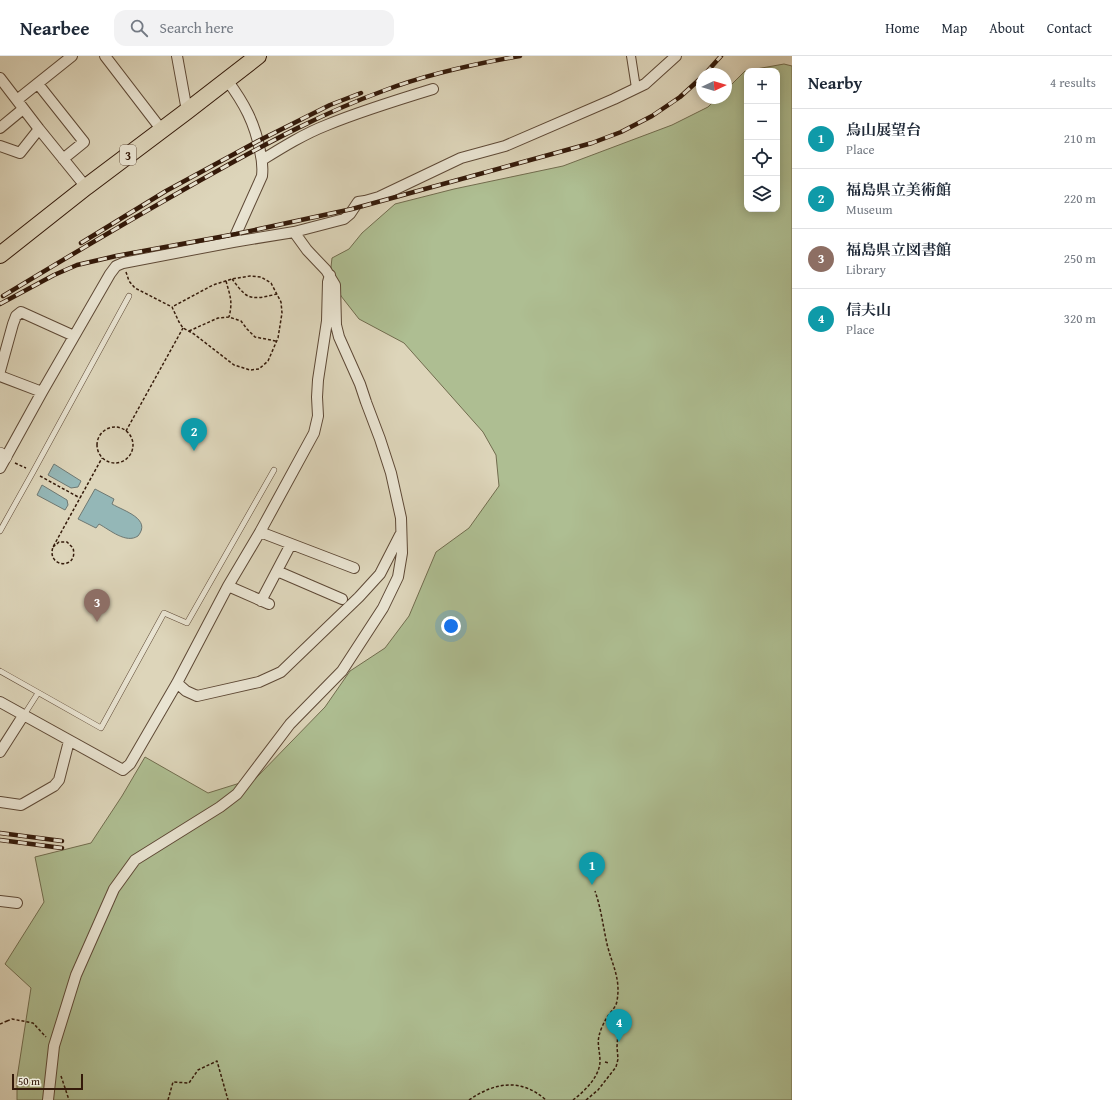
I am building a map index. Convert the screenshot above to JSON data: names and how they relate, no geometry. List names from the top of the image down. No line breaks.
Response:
{"streets":{"main road":["3"]},"scale_bar":"50 m","north":"right","page":{"header":"Nearbee","search":"Search here","nav":["Home","Map","About","Contact"],"heading":["Nearby","4 results"],"map_buttons":["+","−"],"list":[{"mark":"1","name":"烏山展望台","note":"Place","value":"210 m"},{"mark":"2","name":"福島県立美術館","note":"Museum","value":"220 m"},{"mark":"3","name":"福島県立図書館","note":"Library","value":"250 m"},{"mark":"4","name":"信夫山","note":"Place","value":"320 m"}],"pins":["2","3","1","4"],"scale":"50 m"}}
